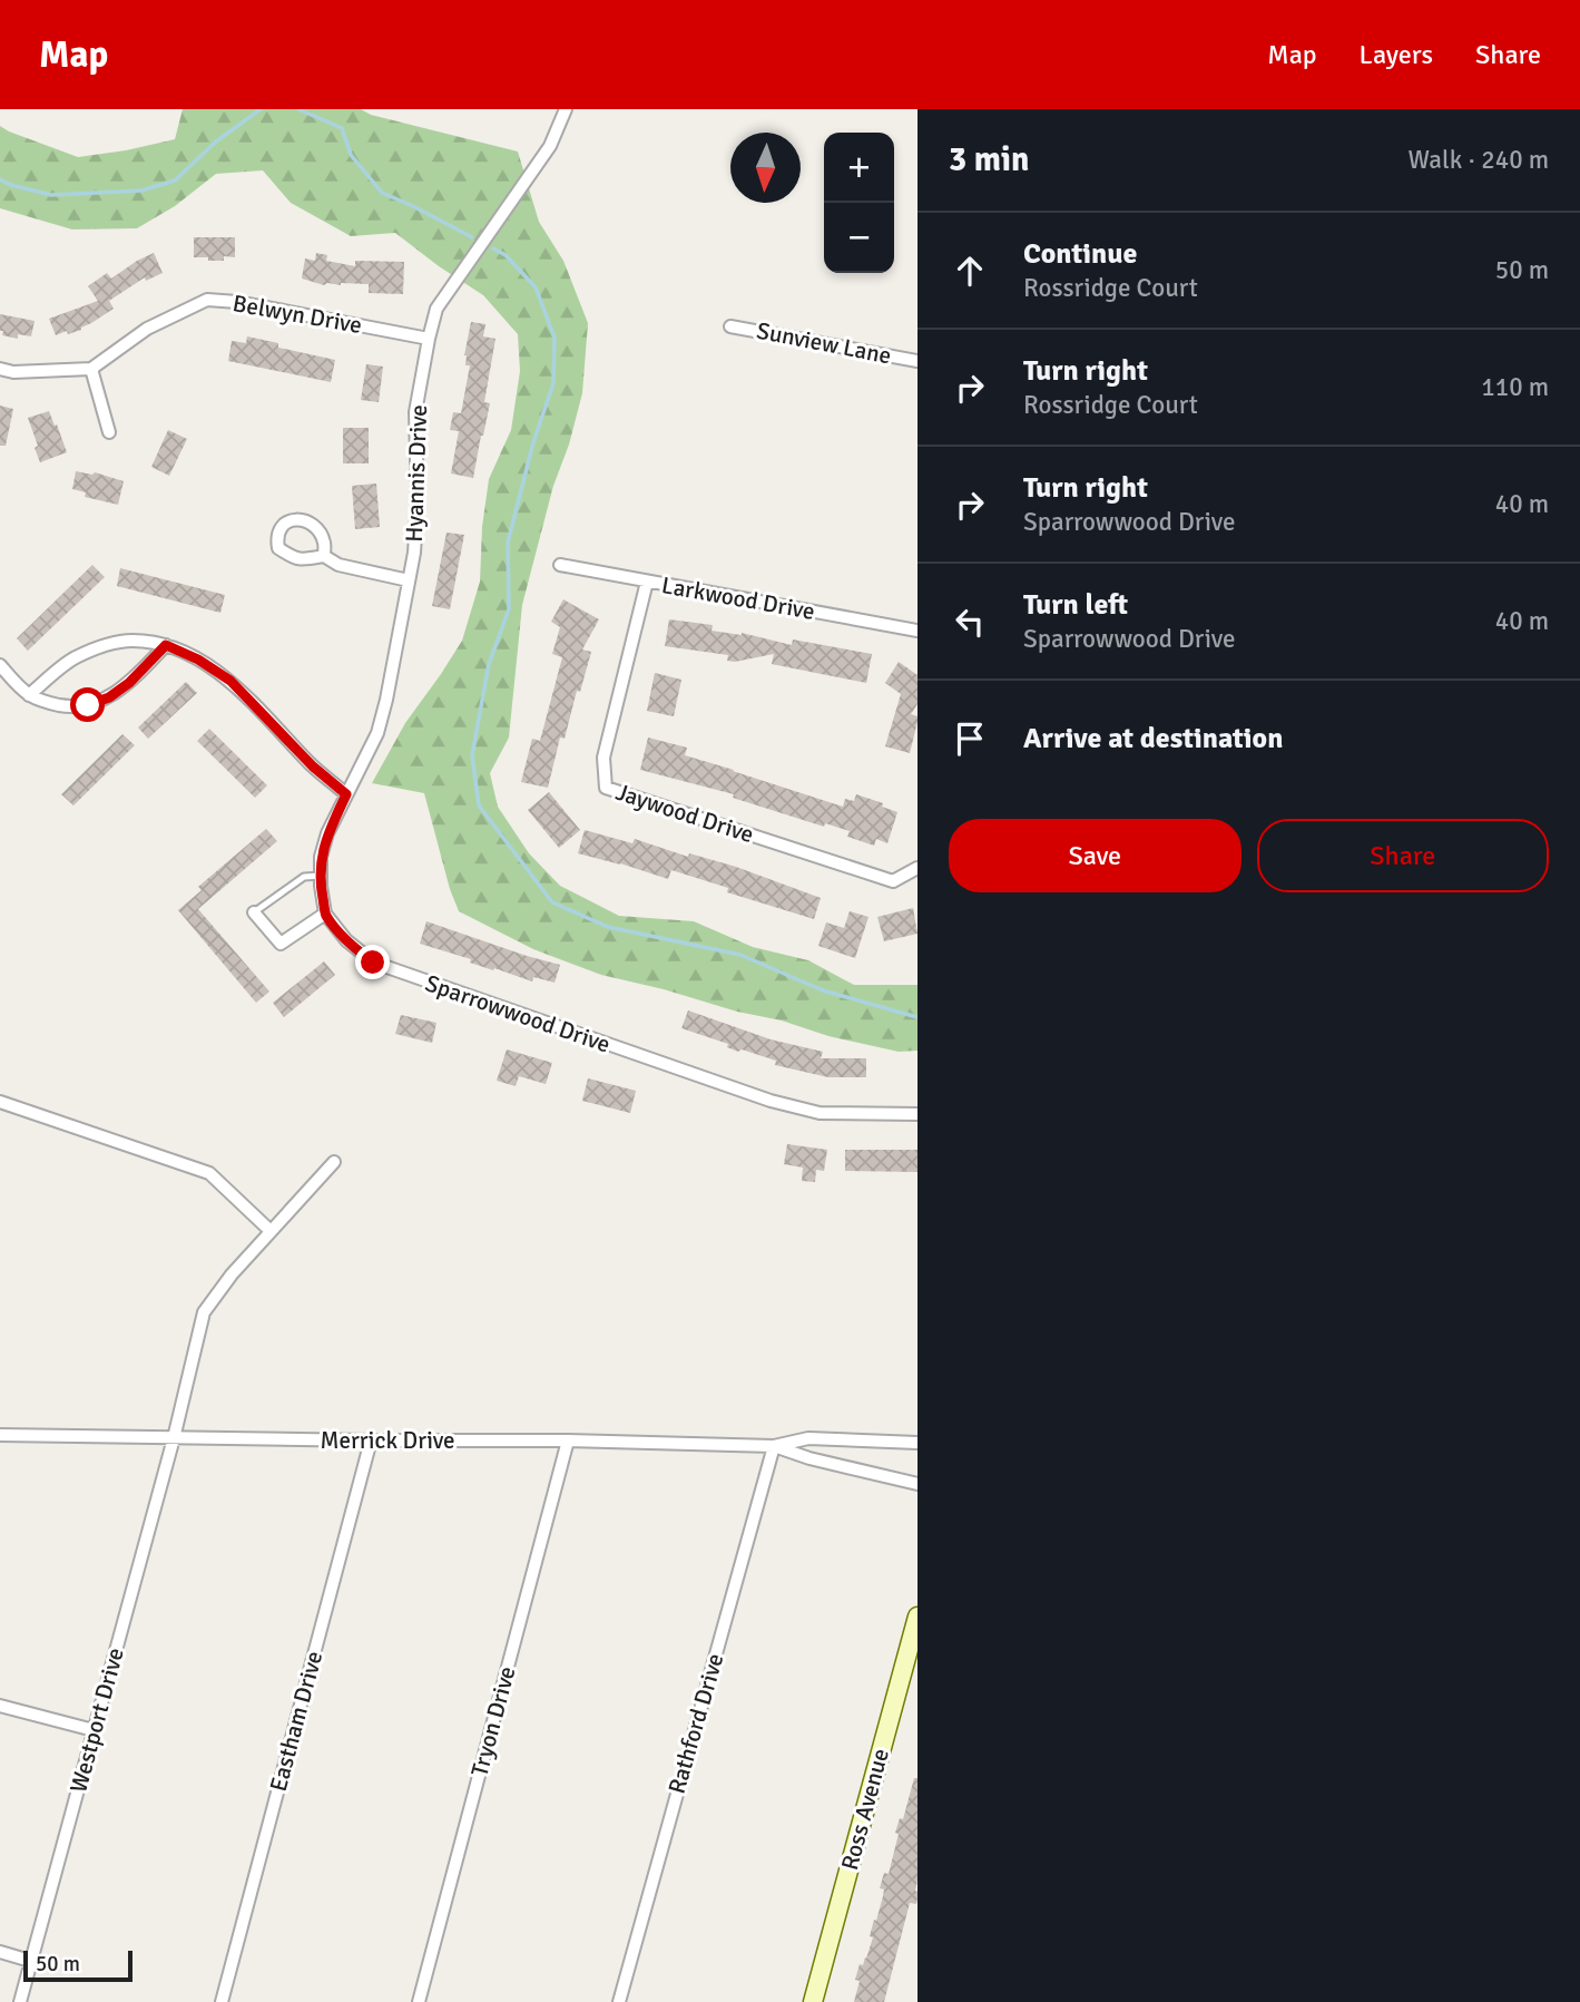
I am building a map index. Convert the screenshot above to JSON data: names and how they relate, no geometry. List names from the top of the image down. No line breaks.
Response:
{"streets":{"street":["Belwyn Drive","Sunview Lane","Hyannis Drive","Larkwood Drive","Jaywood Drive","Sparrowwood Drive","Merrick Drive","Westport Drive","Eastham Drive","Tryon Drive","Rathford Drive","Ross Avenue"]},"crossings":[["Belwyn Drive","Hyannis Drive"],["Larkwood Drive","Jaywood Drive"],["Merrick Drive","Westport Drive"],["Merrick Drive","Eastham Drive"],["Merrick Drive","Tryon Drive"],["Merrick Drive","Rathford Drive"]],"scale_bar":"50 m","north":"bottom","page":{"header":"Map","nav":["Map","Layers","Share"],"heading":["3 min","Walk · 240 m"],"map_buttons":["+","−"],"list":[["Continue","Rossridge Court","50 m"],["Turn right","Rossridge Court","110 m"],["Turn right","Sparrowwood Drive","40 m"],["Turn left","Sparrowwood Drive","40 m"],"Arrive at destination"],"buttons":["Save","Share"],"scale":"50 m"}}
